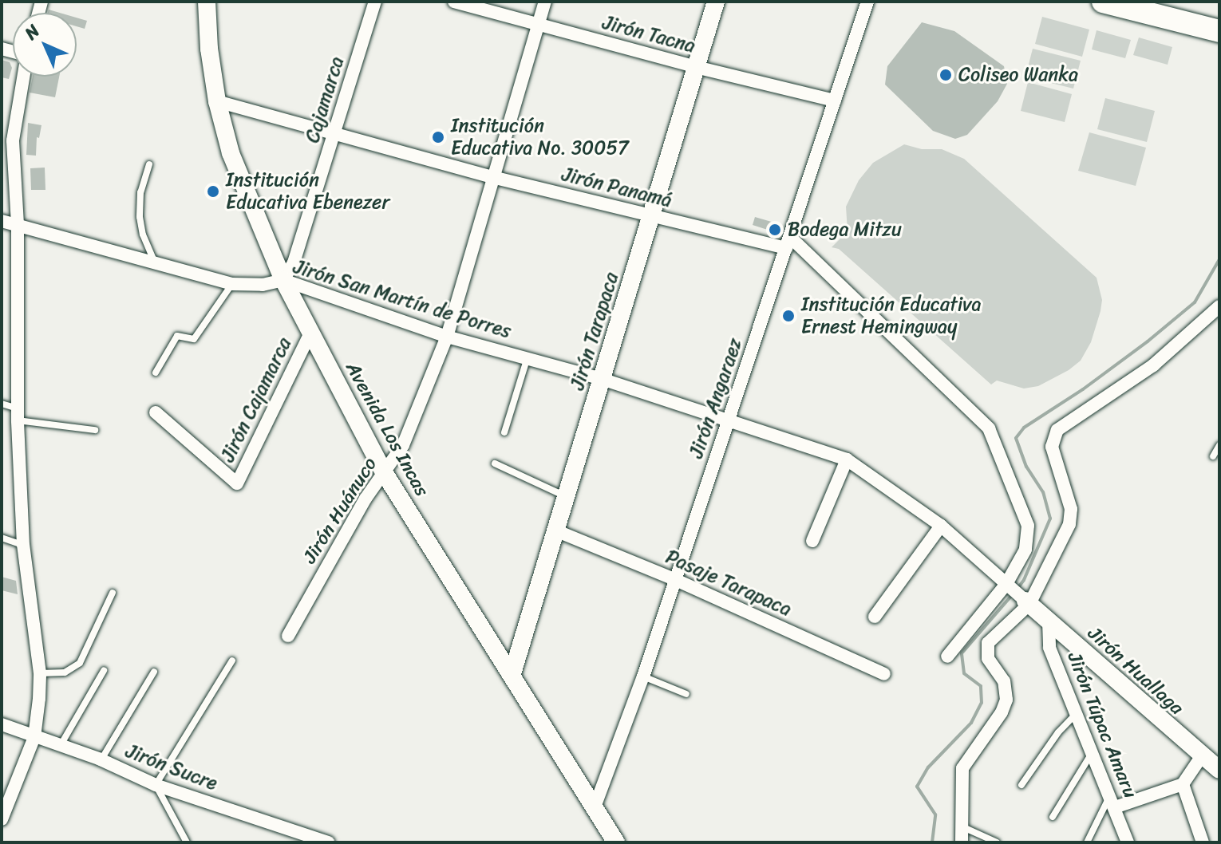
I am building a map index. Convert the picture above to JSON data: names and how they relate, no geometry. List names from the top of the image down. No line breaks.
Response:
{"streets":{"street":["Jirón Tacna","Cajamarca","Jirón Panamá","Jirón San Martín de Porres","Jirón Tarapaca","Jirón Angaraez","Jirón Cajamarca","Avenida Los Incas","Jirón Huánuco","Pasaje Tarapaca","Jirón Huallaga","Jirón Túpac Amaru","Jirón Sucre"]},"crossings":[["Jirón Tacna","Jirón Tarapaca"],["Jirón Tacna","Jirón Angaraez"],["Jirón Tacna","Jirón Huánuco"],["Cajamarca","Jirón Panamá"],["Cajamarca","Jirón San Martín de Porres"],["Cajamarca","Avenida Los Incas"],["Jirón Panamá","Jirón Tarapaca"],["Jirón Panamá","Jirón Angaraez"],["Jirón Panamá","Avenida Los Incas"],["Jirón Panamá","Jirón Huánuco"],["Jirón San Martín de Porres","Jirón Tarapaca"],["Jirón San Martín de Porres","Jirón Angaraez"],["Jirón San Martín de Porres","Avenida Los Incas"],["Jirón San Martín de Porres","Jirón Huánuco"],["Jirón San Martín de Porres","Jirón Huallaga"],["Jirón Tarapaca","Avenida Los Incas"],["Jirón Tarapaca","Pasaje Tarapaca"],["Jirón Angaraez","Avenida Los Incas"],["Jirón Angaraez","Pasaje Tarapaca"],["Jirón Cajamarca","Avenida Los Incas"],["Avenida Los Incas","Jirón Huánuco"],["Jirón Huallaga","Jirón Túpac Amaru"]],"places":["Coliseo Wanka","Institución Educativa No. 30057","Institución Educativa Ebenezer","Bodega Mitzu","Institución Educativa Ernest Hemingway"],"north":"top left"}
